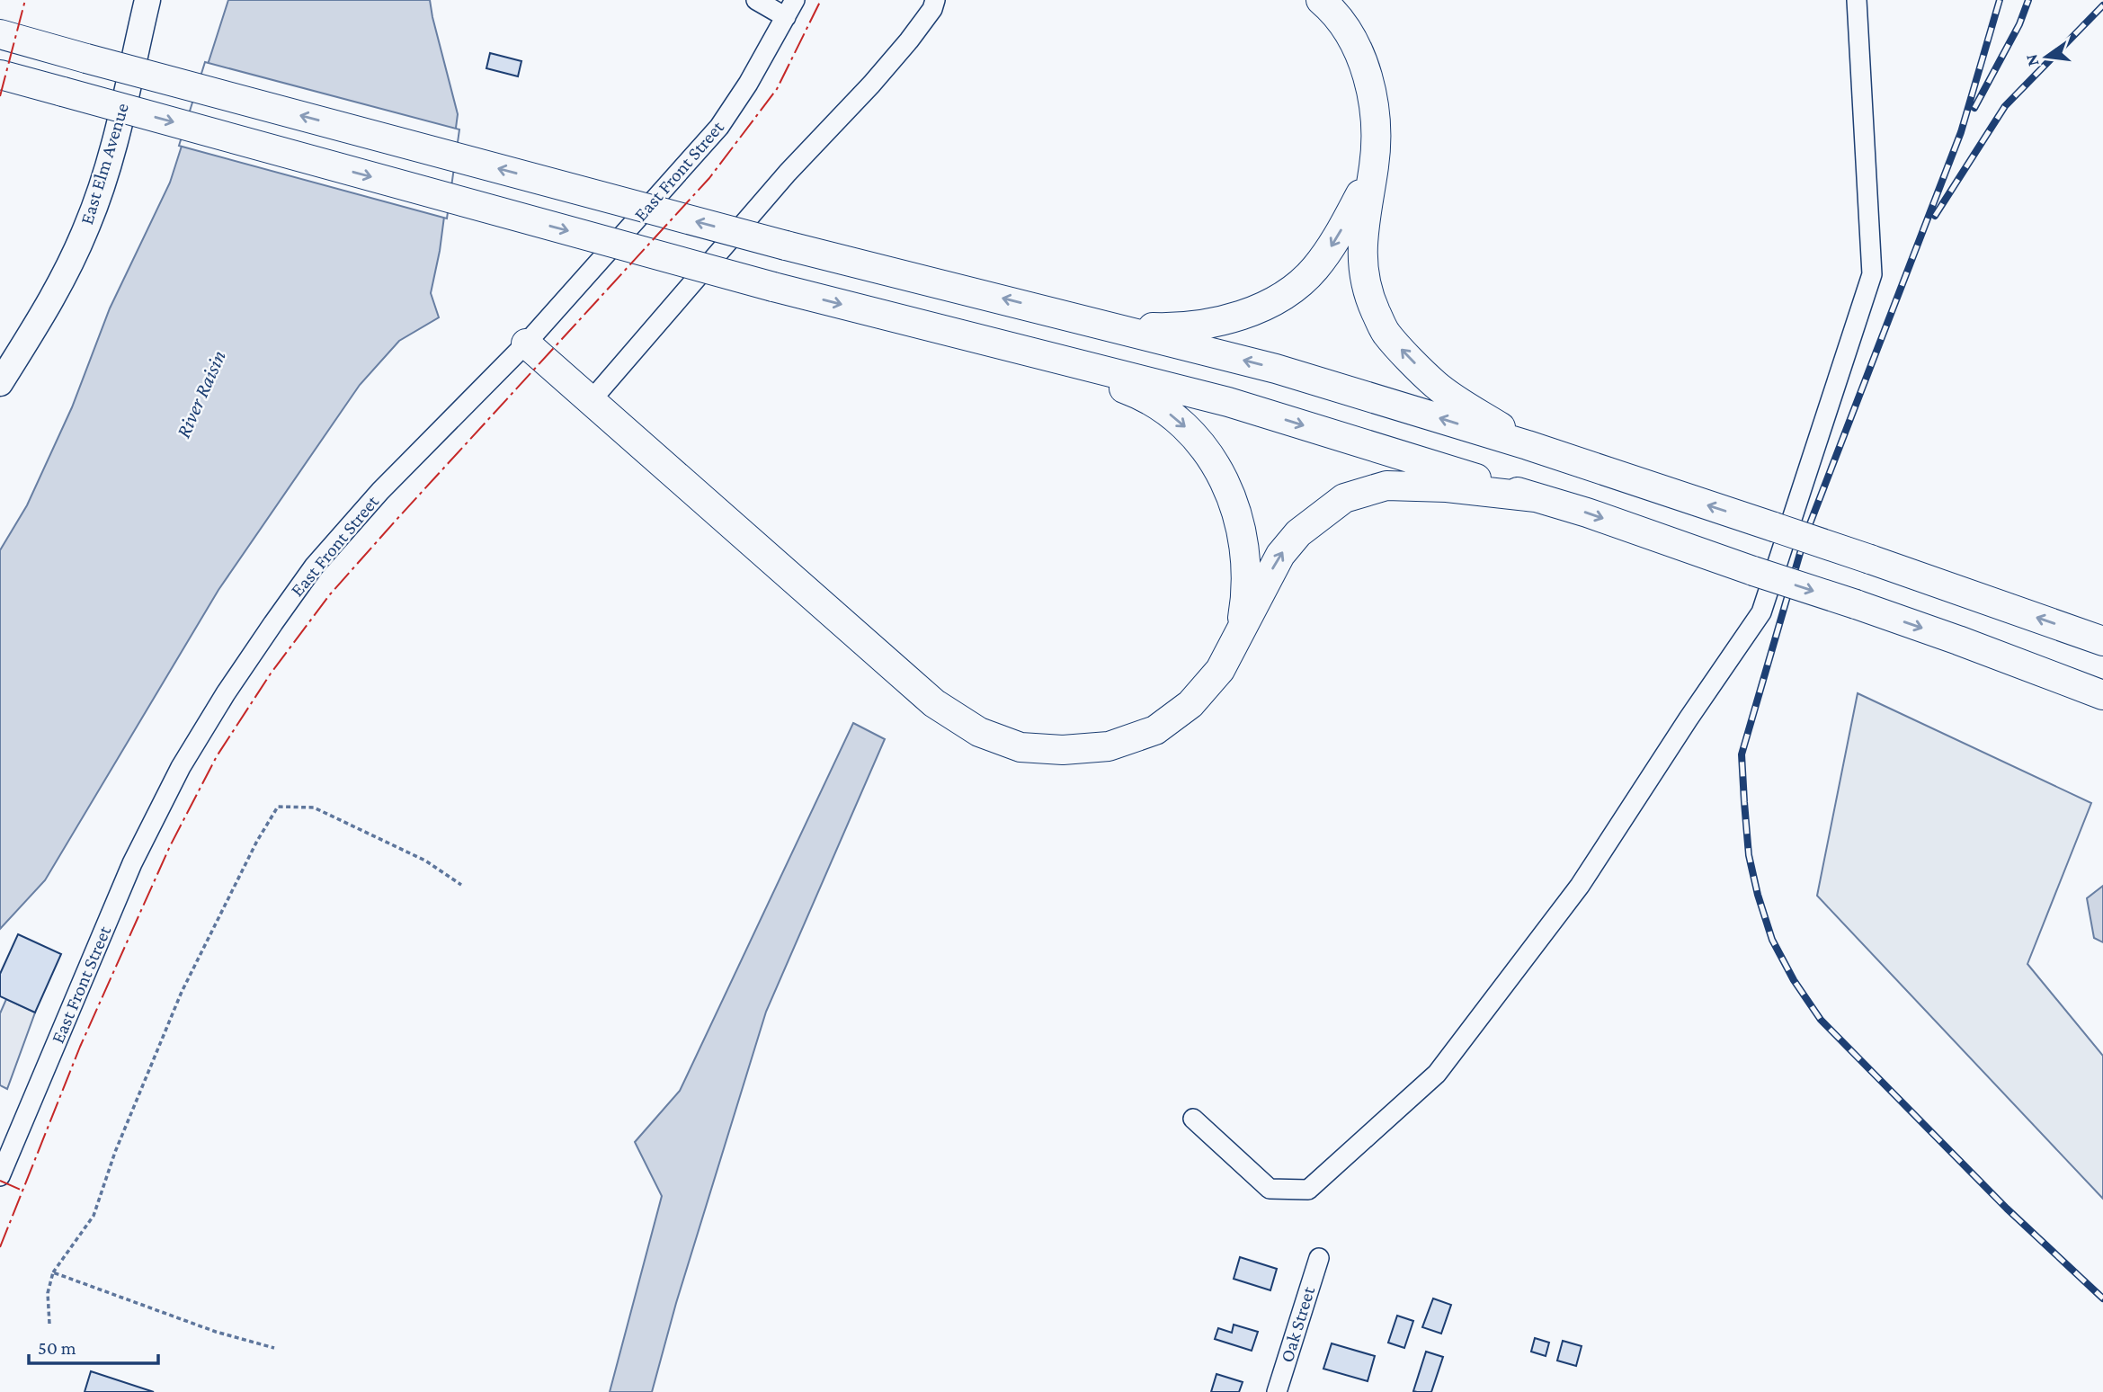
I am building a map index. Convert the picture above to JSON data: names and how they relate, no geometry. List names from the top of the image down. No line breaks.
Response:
{"streets":{"main road":["East Elm Avenue"],"street":["East Front Street","Oak Street"]},"water":["River Raisin"],"scale_bar":"50 m","north":"left"}
